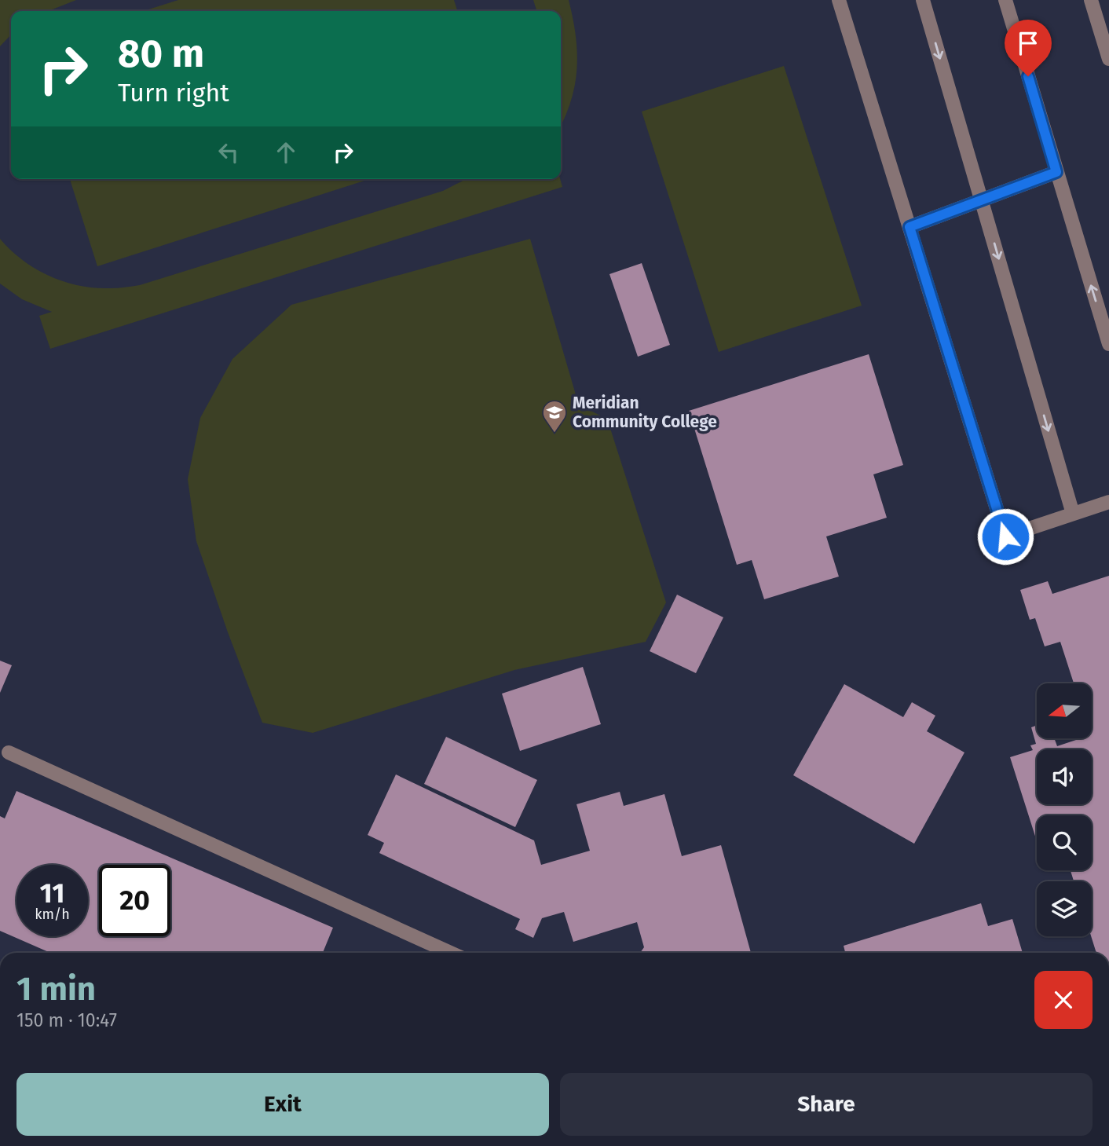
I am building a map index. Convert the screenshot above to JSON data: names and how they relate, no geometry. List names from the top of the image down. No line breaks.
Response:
{"places":{"school or university":["Meridian Community College"]},"north":"left","page":{"turn":["80 m","Turn right"],"speed":"11 km/h","limit":"20","heading":["1 min","150 m · 10:47"],"buttons":["Exit","Share"]}}
